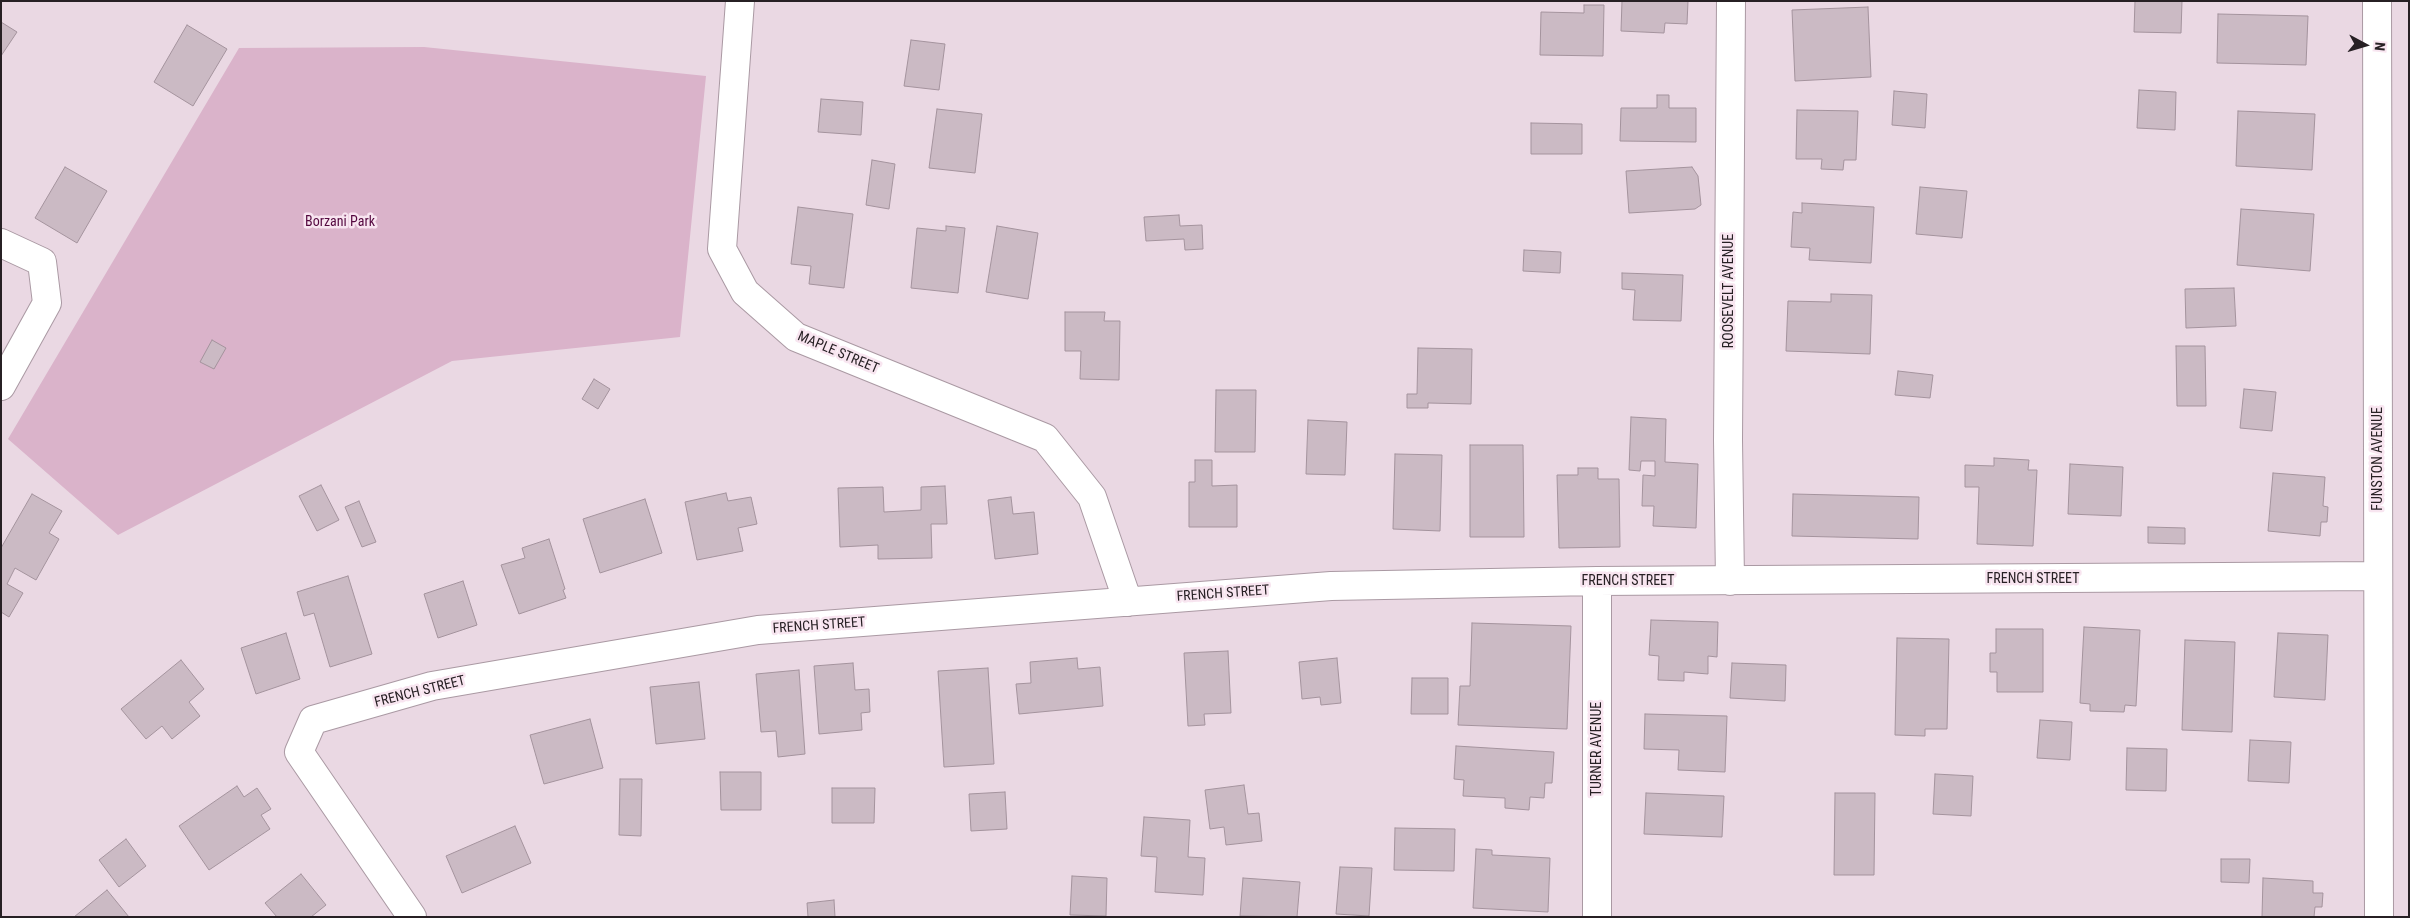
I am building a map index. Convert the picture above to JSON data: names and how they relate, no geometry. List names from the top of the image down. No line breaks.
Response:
{"streets":{"street":["ROOSEVELT AVENUE","MAPLE STREET","FUNSTON AVENUE","FRENCH STREET","TURNER AVENUE"]},"crossings":[["ROOSEVELT AVENUE","FRENCH STREET"],["MAPLE STREET","FRENCH STREET"],["FUNSTON AVENUE","FRENCH STREET"],["FRENCH STREET","TURNER AVENUE"]],"parks":["Borzani Park"],"north":"right"}
